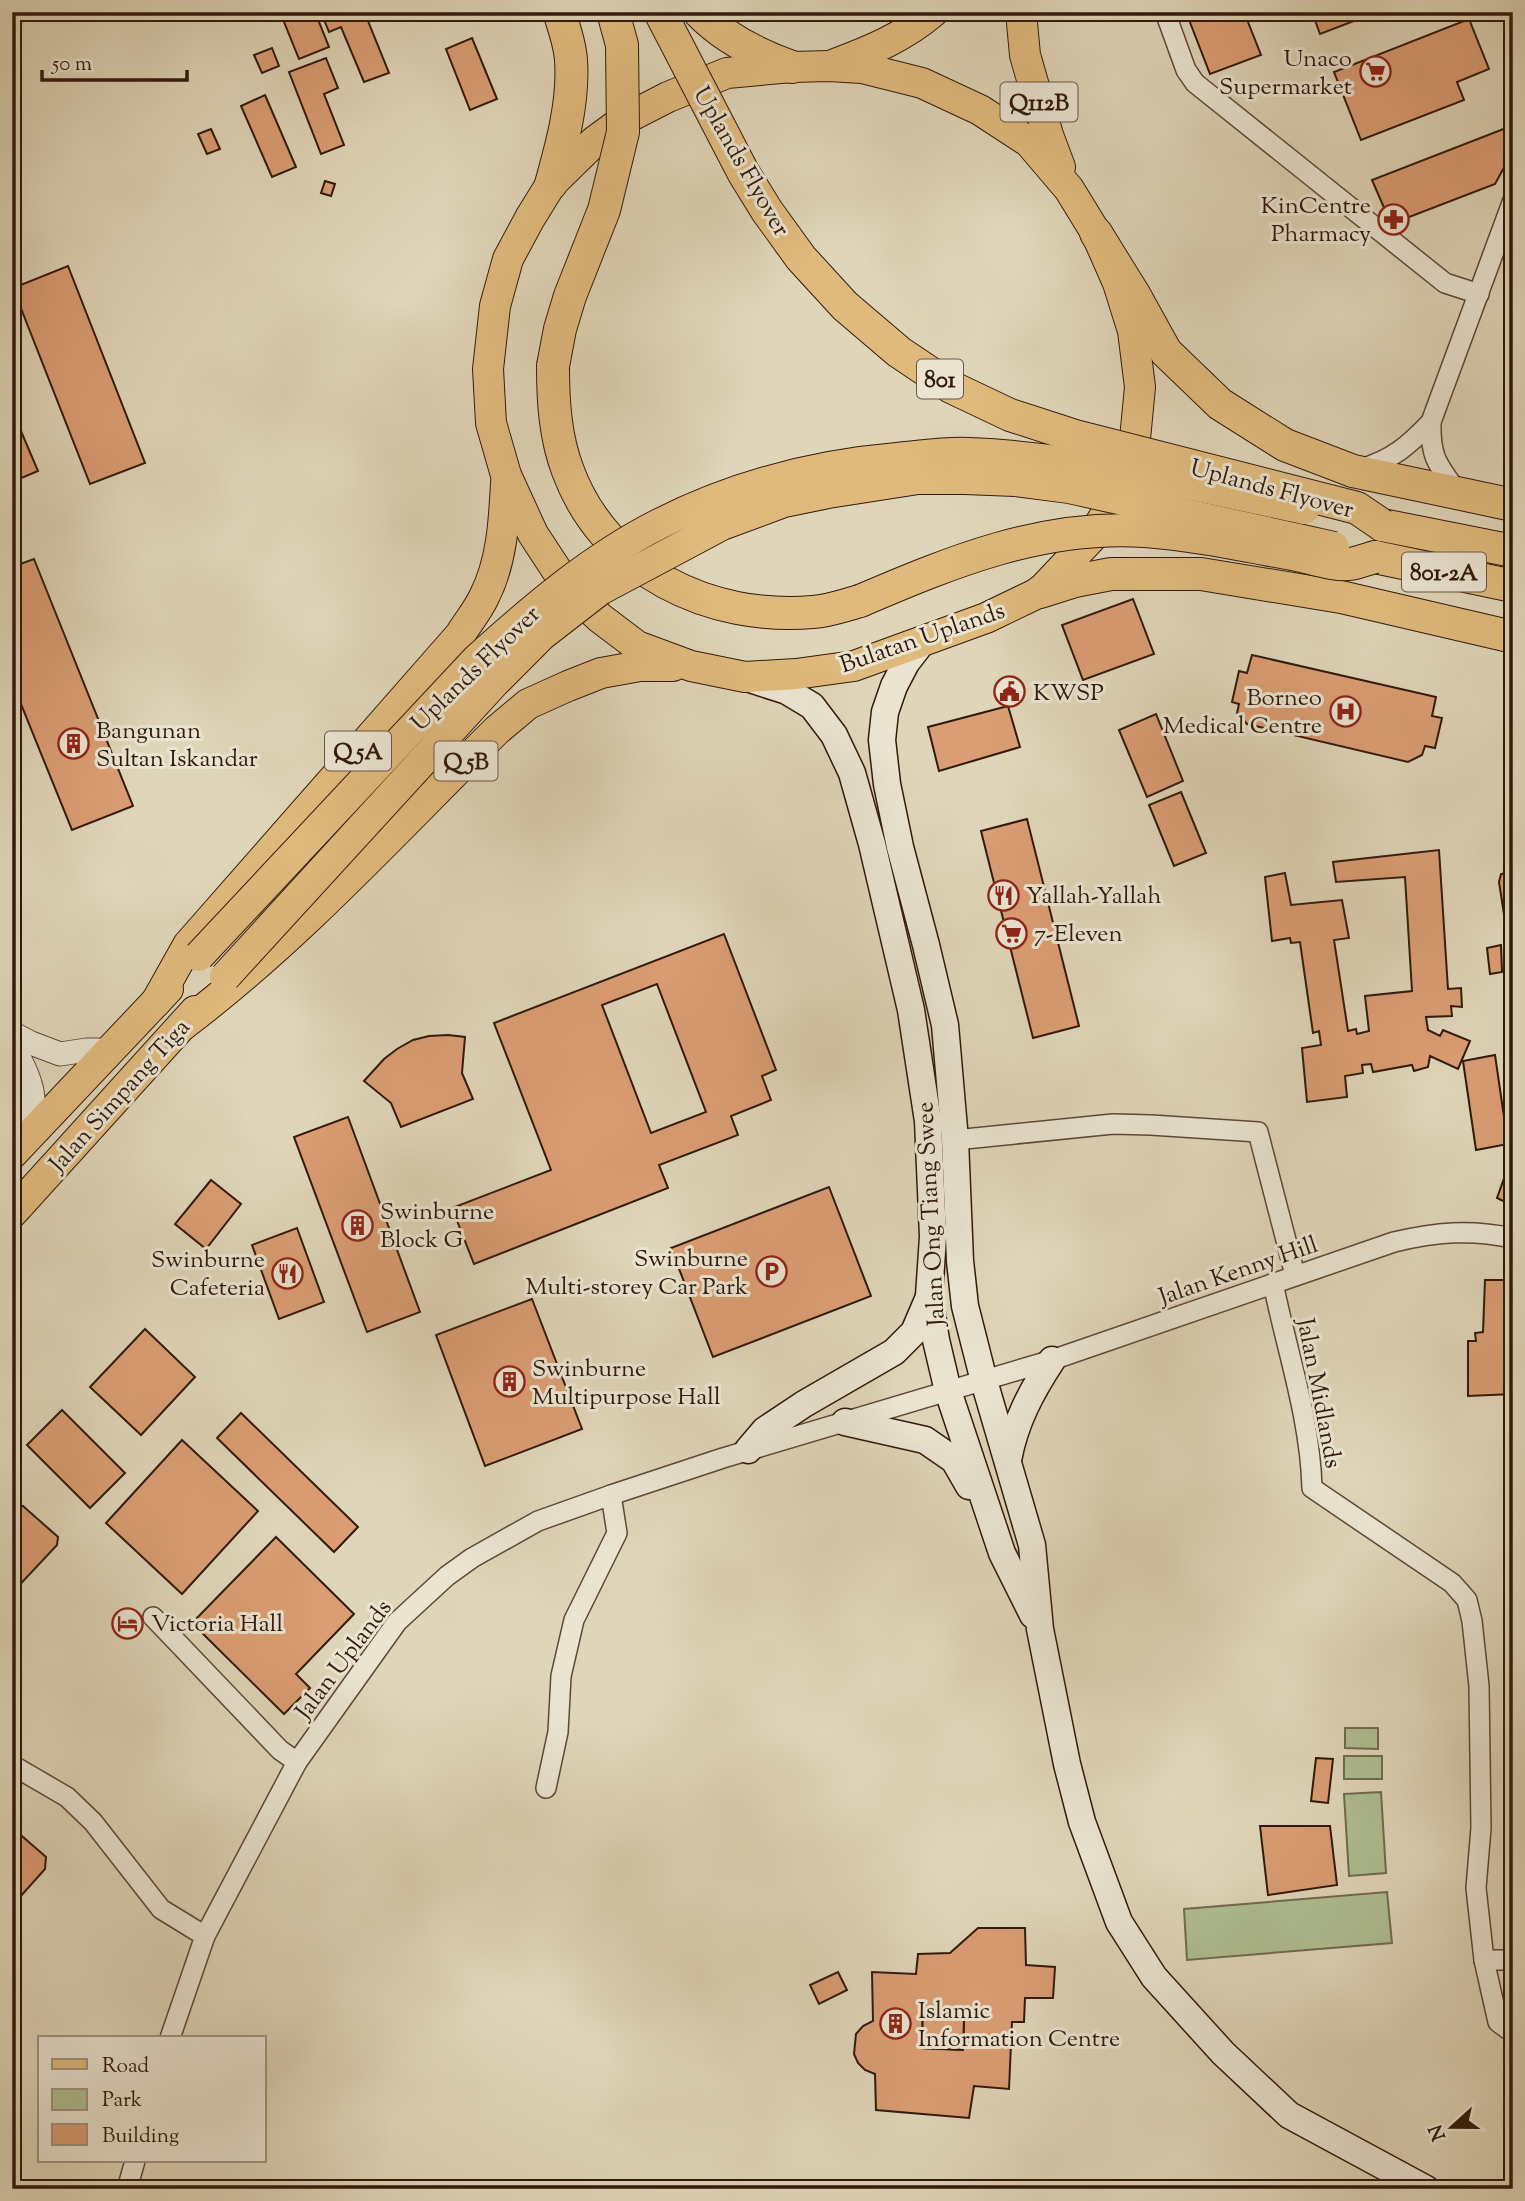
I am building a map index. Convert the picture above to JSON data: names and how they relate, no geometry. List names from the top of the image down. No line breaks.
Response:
{"streets":{"highway":["Uplands Flyover","801","801-2A"],"main road":["Q112B","Bulatan Uplands","Q5A","Q5B","Jalan Simpang Tiga","Jalan Ong Tiang Swee"],"street":["Jalan Kenny Hill","Jalan Midlands","Jalan Uplands"]},"crossings":[["Q112B","Bulatan Uplands"],["Uplands Flyover","801-2A"],["Uplands Flyover","Jalan Simpang Tiga"],["Bulatan Uplands","Q5A"],["Bulatan Uplands","Q5B"],["Bulatan Uplands","Jalan Ong Tiang Swee"],["Q5A","Jalan Simpang Tiga"],["Q5B","Jalan Simpang Tiga"],["Jalan Ong Tiang Swee","Jalan Kenny Hill"],["Jalan Ong Tiang Swee","Jalan Uplands"],["Jalan Kenny Hill","Jalan Midlands"],["Jalan Kenny Hill","Jalan Uplands"]],"places":{"supermarket":["Unaco Supermarket","7-Eleven"],"pharmacy":["KinCentre Pharmacy"],"public building":["KWSP"],"hospital":["Borneo Medical Centre"],"building":["Bangunan Sultan Iskandar","Swinburne Block G","Swinburne Multipurpose Hall","Islamic Information Centre"],"restaurant":["Yallah-Yallah","Swinburne Cafeteria"],"parking":["Swinburne Multi-storey Car Park"],"hotel":["Victoria Hall"]},"legend":["Road","Park","Building"],"scale_bar":"50 m","north":"left"}
